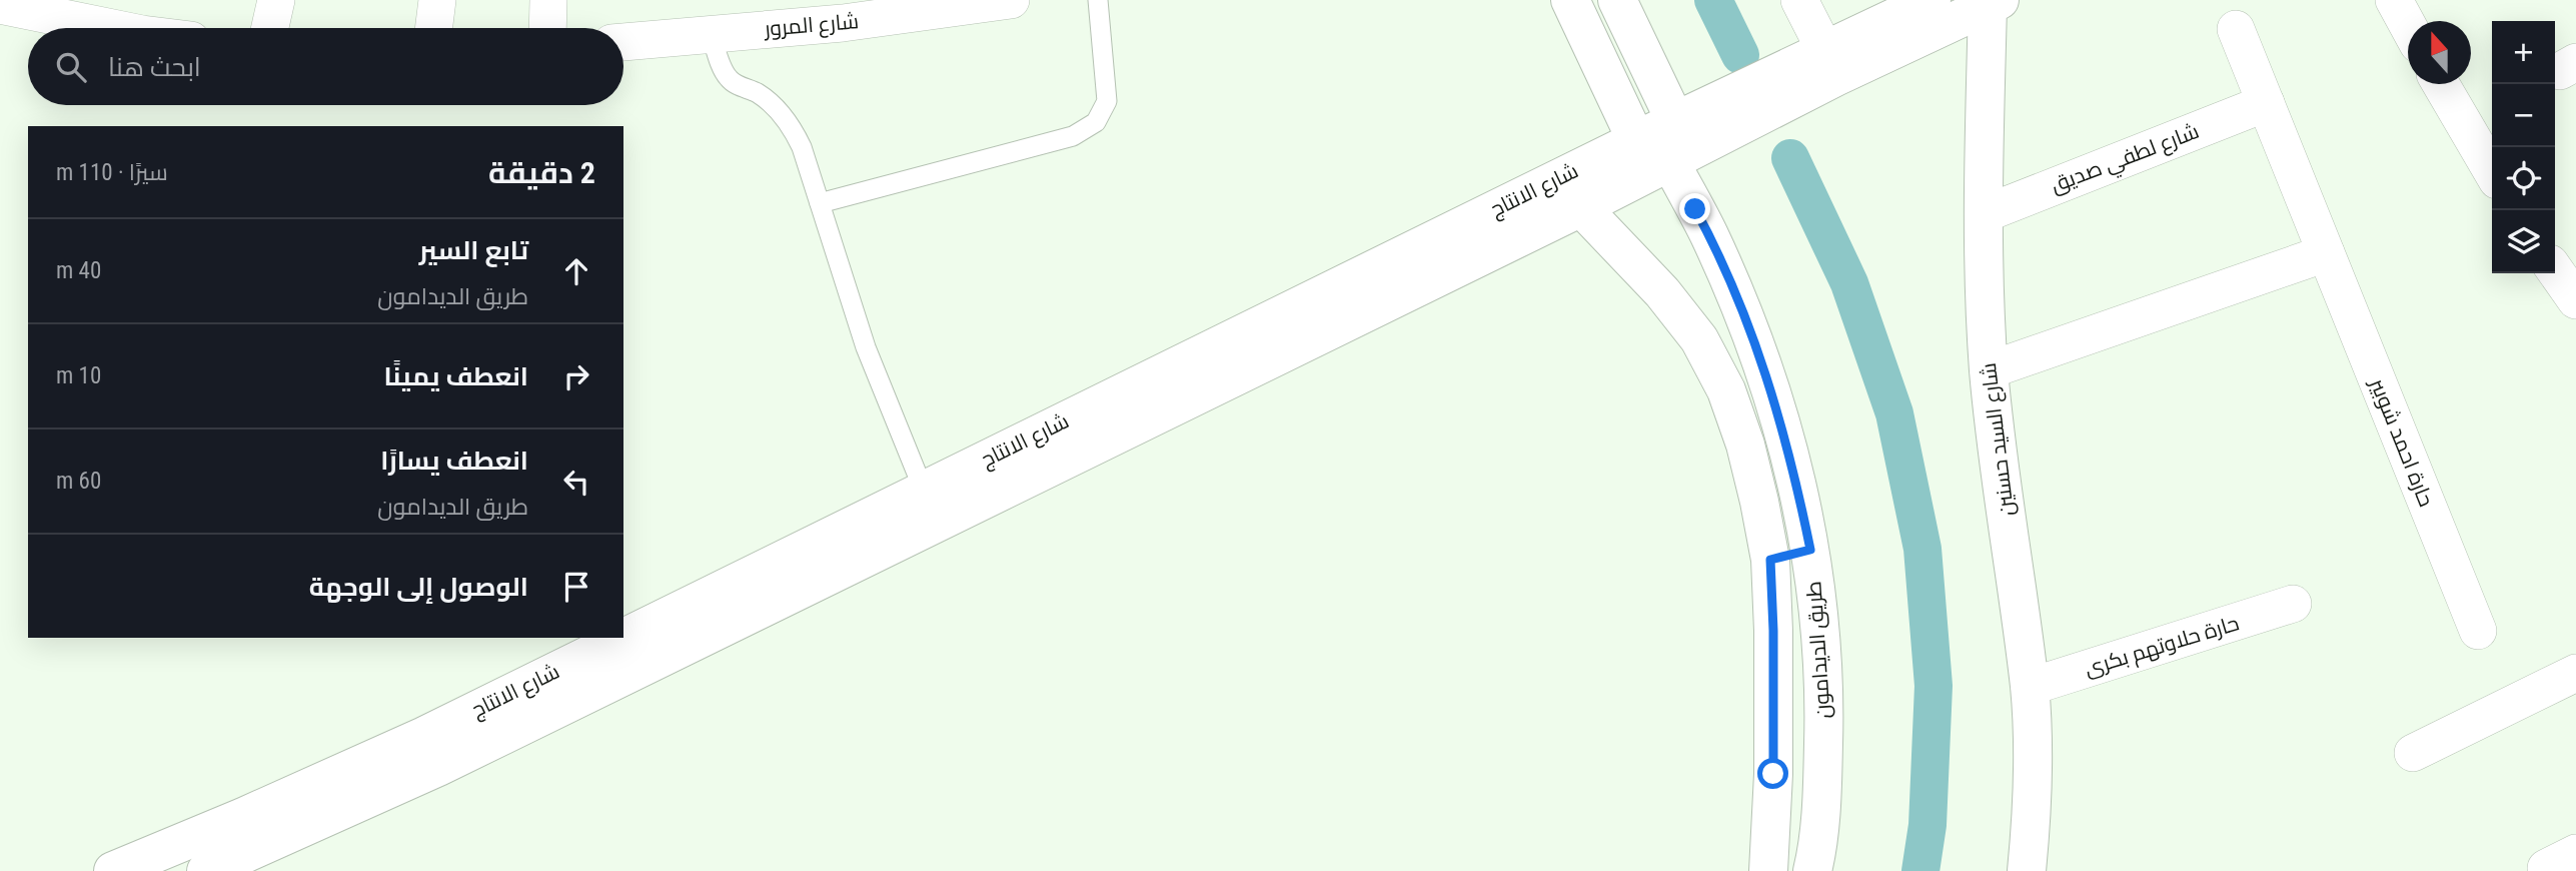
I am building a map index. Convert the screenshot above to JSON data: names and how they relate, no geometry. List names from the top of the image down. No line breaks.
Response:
{"streets":{"main road":["شارع الانتاج","شارع السيد حسنين","طريق الديدامون"],"street":["شارع المرور","شارع لطفي صديق","حارة احمد شوبير","حارة حلاوتهم بكرى"]},"crossings":[["شارع لطفي صديق","شارع السيد حسنين"],["شارع لطفي صديق","حارة احمد شوبير"],["شارع الانتاج","شارع السيد حسنين"],["شارع الانتاج","طريق الديدامون"],["شارع السيد حسنين","حارة حلاوتهم بكرى"]],"north":"top","page":{"map_buttons":["+","−"],"search":"ابحث هنا","heading":["2 دقيقة","سيرًا · 110 m"],"list":[["تابع السير","طريق الديدامون","40 m"],["انعطف يمينًا","10 m"],["انعطف يسارًا","طريق الديدامون","60 m"],"الوصول إلى الوجهة"]}}
